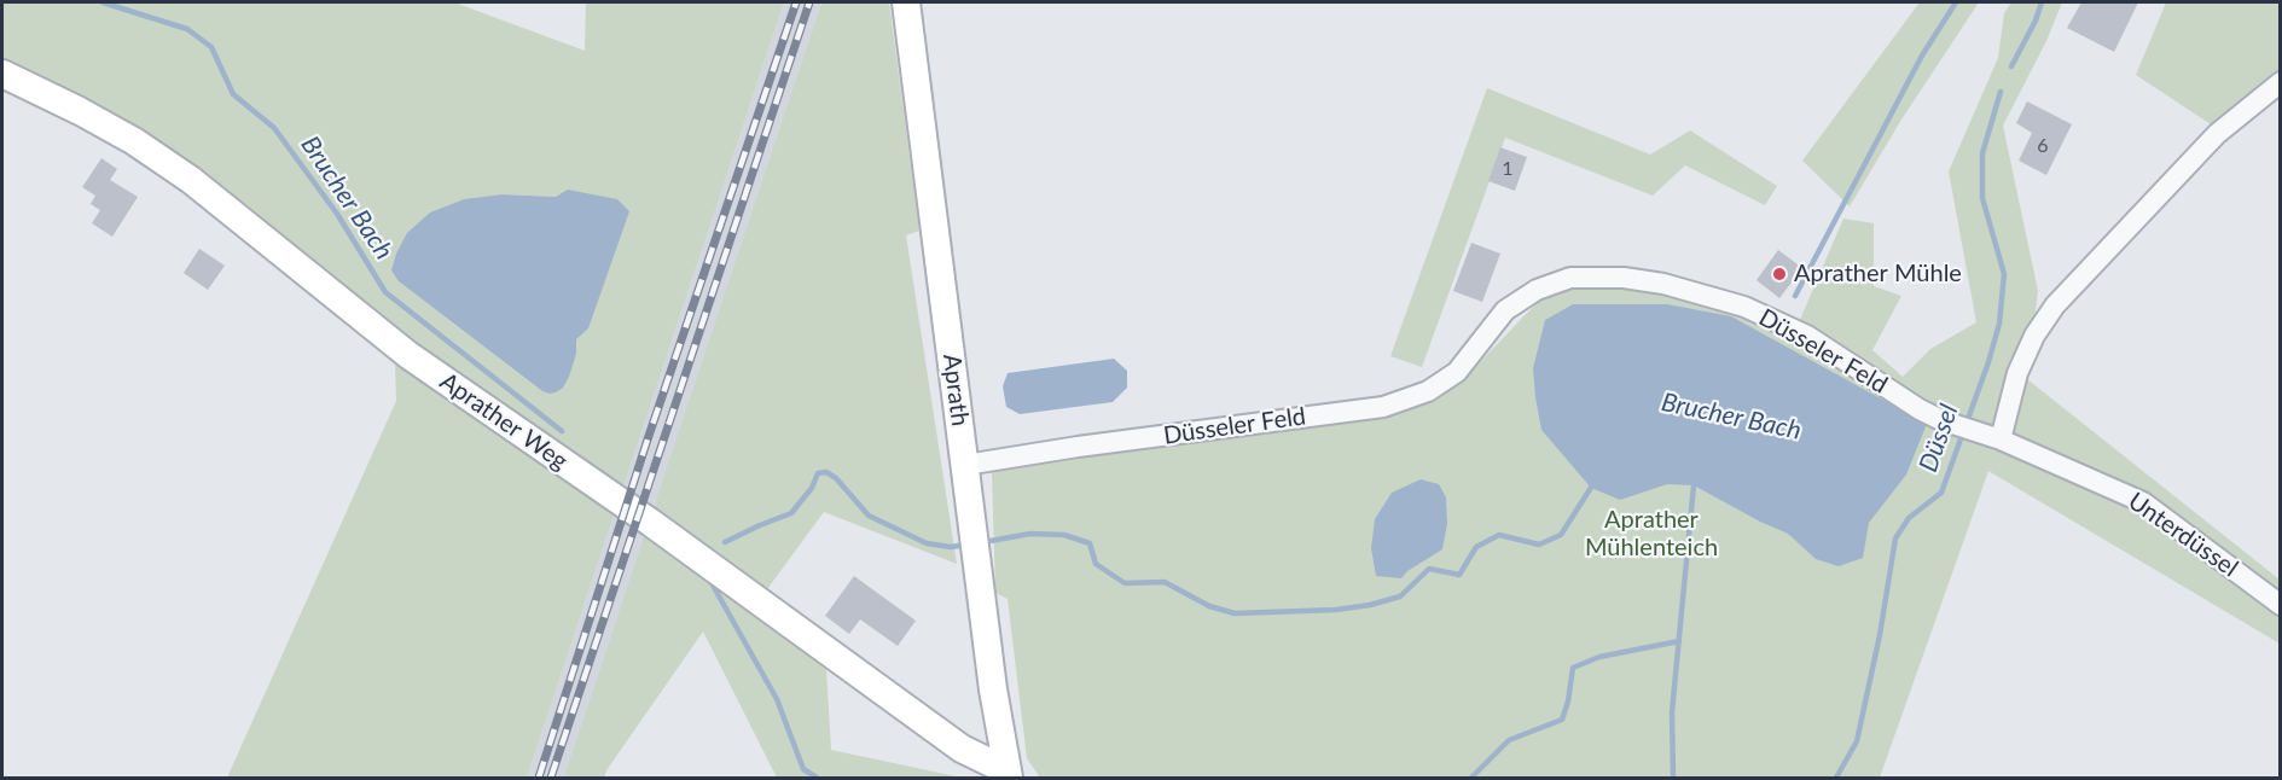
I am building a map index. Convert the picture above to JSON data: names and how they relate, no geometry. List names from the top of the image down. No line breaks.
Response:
{"streets":{"street":["Düsseler Feld","Aprath","Aprather Weg","Unterdüssel"]},"crossings":[["Düsseler Feld","Aprath"],["Düsseler Feld","Unterdüssel"],["Aprath","Aprather Weg"]],"water":["Brucher Bach","Düssel"],"parks":["Aprather Mühlenteich"],"places":["Aprather Mühle"],"house_numbers":["6","1"]}
